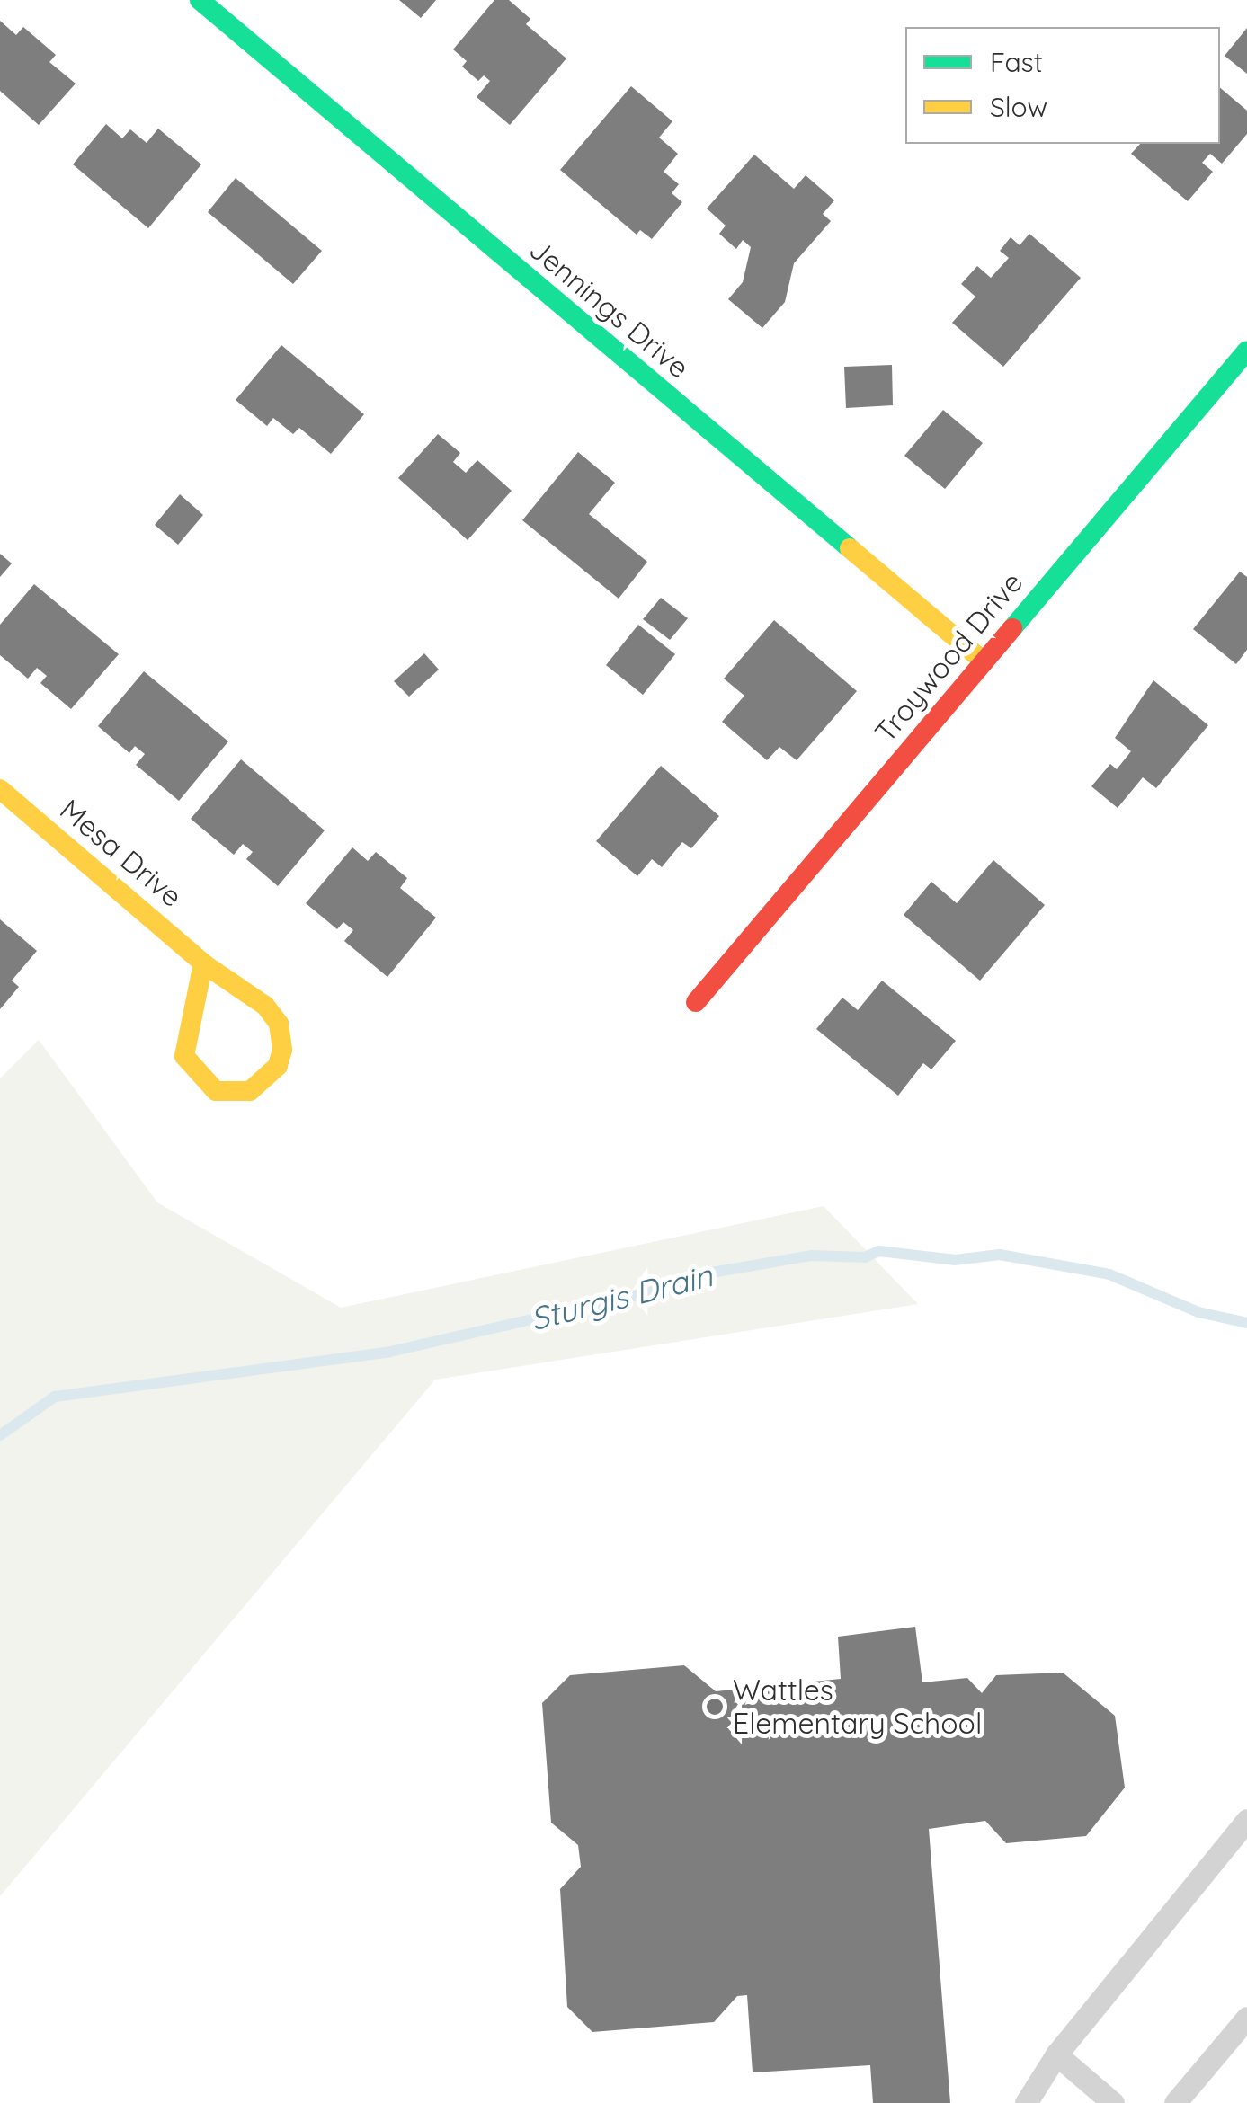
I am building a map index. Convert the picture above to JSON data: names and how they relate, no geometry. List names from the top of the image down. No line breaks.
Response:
{"streets":{"street":["Jennings Drive","Troywood Drive","Mesa Drive"]},"crossings":[["Jennings Drive","Troywood Drive"]],"water":["Sturgis Drain"],"places":["Wattles Elementary School"],"legend":["Fast","Slow"]}
